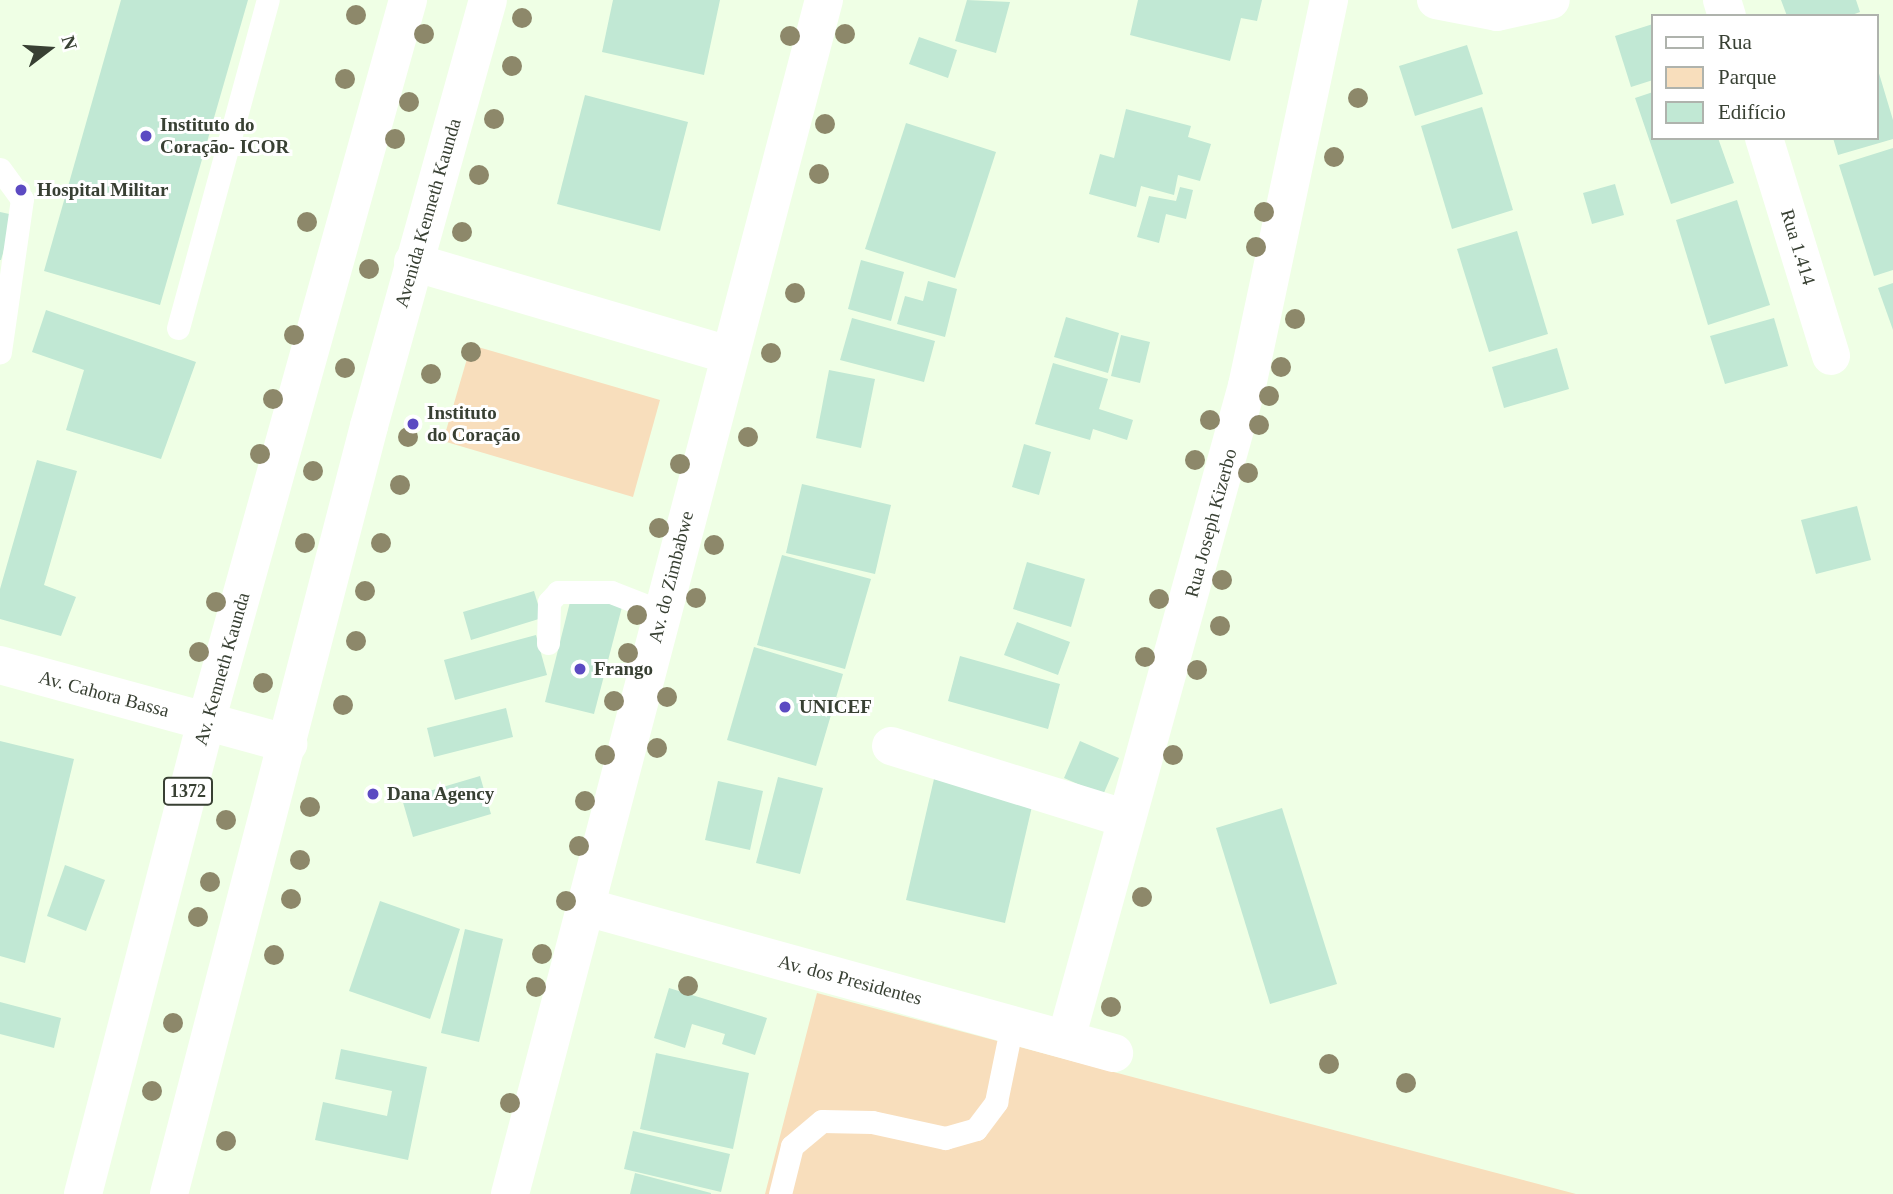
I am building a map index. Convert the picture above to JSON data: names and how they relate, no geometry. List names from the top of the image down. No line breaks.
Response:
{"streets":{"street":["Avenida Kenneth Kaunda","Rua 1.414","Rua Joseph Kizerbo","Av. do Zimbabwe","Av. Kenneth Kaunda","Av. Cahora Bassa","1372","Av. dos Presidentes"]},"crossings":[["Avenida Kenneth Kaunda","Av. Cahora Bassa"],["Rua Joseph Kizerbo","Av. dos Presidentes"],["Av. do Zimbabwe","Av. dos Presidentes"],["Av. Kenneth Kaunda","Av. Cahora Bassa"]],"places":["Instituto do Coração- ICOR","Hospital Militar","Instituto do Coração","Frango","UNICEF","Dana Agency"],"legend":["Rua","Parque","Edifício"],"north":"right"}
